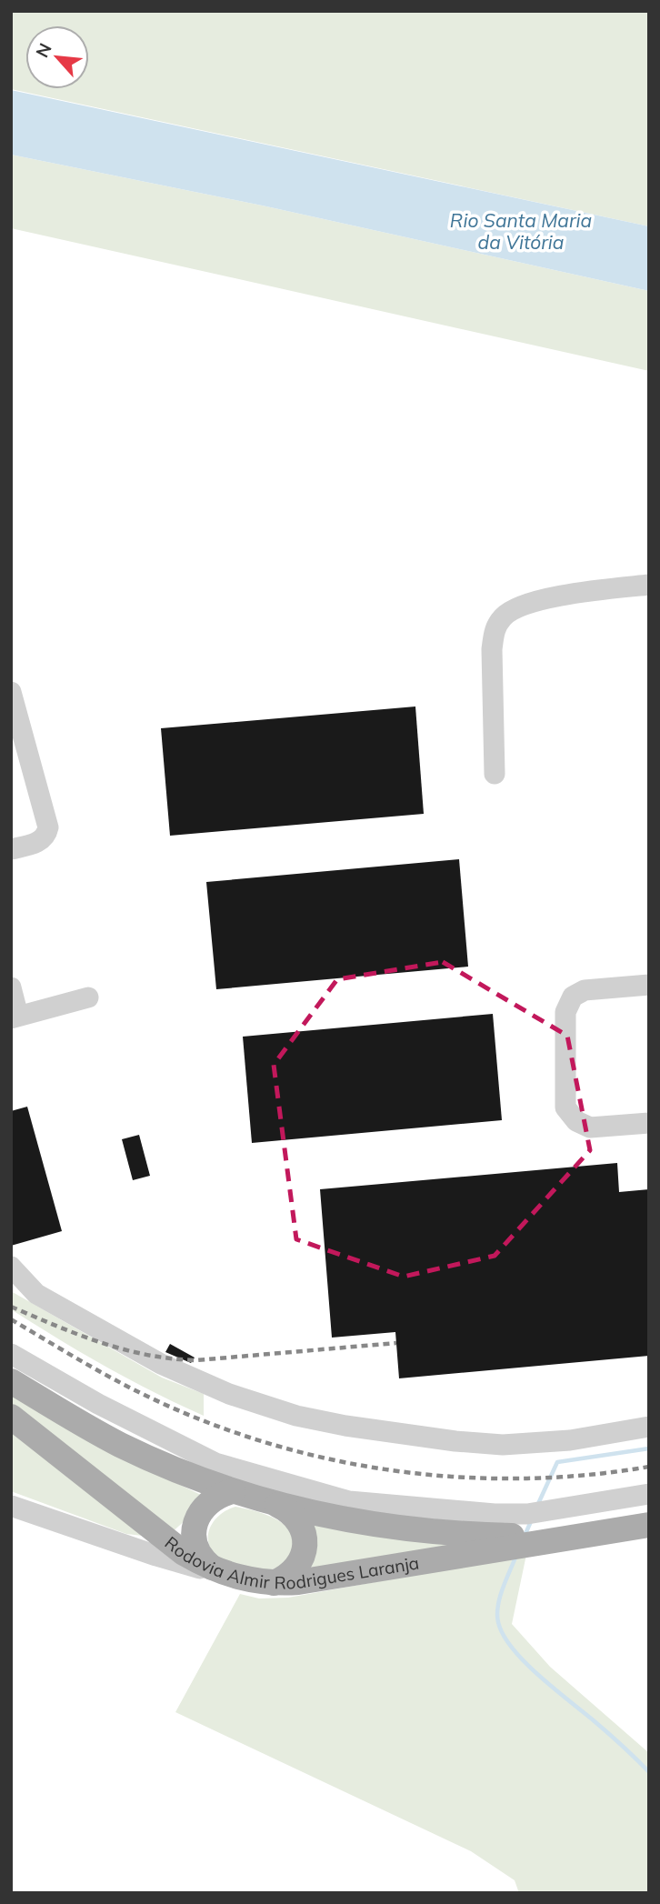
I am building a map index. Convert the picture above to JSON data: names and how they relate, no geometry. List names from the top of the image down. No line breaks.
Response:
{"streets":{"main road":["Rodovia Almir Rodrigues Laranja"]},"water":["Rio Santa Maria da Vitória"],"north":"top left"}
